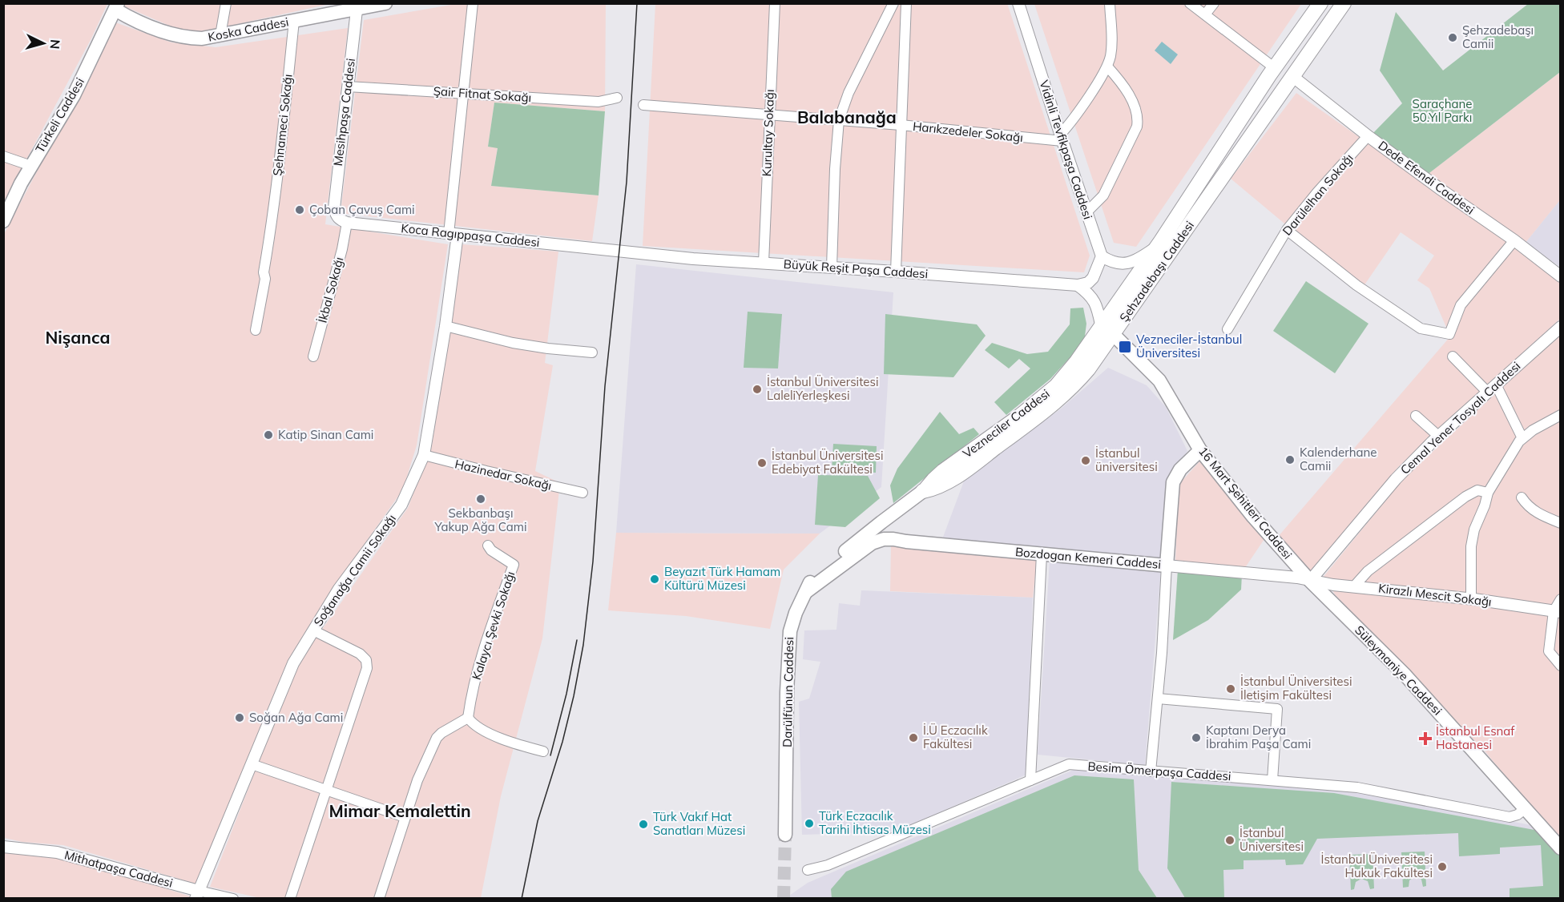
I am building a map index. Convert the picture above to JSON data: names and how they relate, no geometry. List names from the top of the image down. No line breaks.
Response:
{"streets":{"main road":["Koska Caddesi","Türkeli Caddesi","Şehzadebaşı Caddesi","Vezneciler Caddesi","16 Mart Şehitleri Caddesi","Bozdogan Kemeri Caddesi","Süleymaniye Caddesi","Darülfünun Caddesi"],"street":["Şair Fitnat Sokağı","Mesihpaşa Caddesi","Şehnameci Sokağı","Harıkzedeler Sokağı","Kurultay Sokağı","Vidinli Tevfikpaşa Caddesi","Dede Efendi Caddesi","Darülelhan Sokağı","Koca Ragıppaşa Caddesi","Büyük Reşit Paşa Caddesi","İkbal Sokağı","Cemal Yener Tosyalı Caddesi","Hazinedar Sokağı","Soğanağa Camii Sokağı","Kirazlı Mescit Sokağı","Kalaycı Şevki Sokağı","Besim Ömerpaşa Caddesi","Mithatpaşa Caddesi"]},"crossings":[["Koska Caddesi","Mesihpaşa Caddesi"],["Koska Caddesi","Türkeli Caddesi"],["Koska Caddesi","Şehnameci Sokağı"],["Şair Fitnat Sokağı","Mesihpaşa Caddesi"],["Mesihpaşa Caddesi","Koca Ragıppaşa Caddesi"],["Mesihpaşa Caddesi","İkbal Sokağı"],["Harıkzedeler Sokağı","Kurultay Sokağı"],["Harıkzedeler Sokağı","Vidinli Tevfikpaşa Caddesi"],["Kurultay Sokağı","Büyük Reşit Paşa Caddesi"],["Dede Efendi Caddesi","Darülelhan Sokağı"],["Dede Efendi Caddesi","Şehzadebaşı Caddesi"],["Koca Ragıppaşa Caddesi","Büyük Reşit Paşa Caddesi"],["Koca Ragıppaşa Caddesi","İkbal Sokağı"],["Koca Ragıppaşa Caddesi","Soğanağa Camii Sokağı"],["Şehzadebaşı Caddesi","Vezneciler Caddesi"],["Şehzadebaşı Caddesi","16 Mart Şehitleri Caddesi"],["Cemal Yener Tosyalı Caddesi","16 Mart Şehitleri Caddesi"],["Cemal Yener Tosyalı Caddesi","Bozdogan Kemeri Caddesi"],["Cemal Yener Tosyalı Caddesi","Kirazlı Mescit Sokağı"],["Cemal Yener Tosyalı Caddesi","Süleymaniye Caddesi"],["Vezneciler Caddesi","16 Mart Şehitleri Caddesi"],["Vezneciler Caddesi","Darülfünun Caddesi"],["Hazinedar Sokağı","Soğanağa Camii Sokağı"],["16 Mart Şehitleri Caddesi","Bozdogan Kemeri Caddesi"],["16 Mart Şehitleri Caddesi","Kirazlı Mescit Sokağı"],["16 Mart Şehitleri Caddesi","Süleymaniye Caddesi"],["Bozdogan Kemeri Caddesi","Kirazlı Mescit Sokağı"],["Bozdogan Kemeri Caddesi","Süleymaniye Caddesi"],["Bozdogan Kemeri Caddesi","Darülfünun Caddesi"],["Soğanağa Camii Sokağı","Mithatpaşa Caddesi"],["Kirazlı Mescit Sokağı","Süleymaniye Caddesi"],["Süleymaniye Caddesi","Besim Ömerpaşa Caddesi"]],"districts":["Balabanağa","Nişanca","Mimar Kemalettin"],"parks":["Saraçhane 50.Yıl Parkı"],"places":{"other":["Şehzadebaşı Camii","Çoban Çavuş Cami","İstanbul Üniversitesi LaleliYerleşkesi","Katip Sinan Cami","Kalenderhane Camii","İstanbul üniversitesi","İstanbul Üniversitesi Edebiyat Fakültesi","Sekbanbaşı Yakup Ağa Cami","Beyazıt Türk Hamam Kültürü Müzesi","İstanbul Üniversitesi İletişim Fakültesi","Soğan Ağa Cami","İ.Ü Eczacılık Fakültesi","Kaptanı Derya İbrahim Paşa Cami","Türk Eczacılık Tarihi İhtisas Müzesi","Türk Vakıf Hat Sanatları Müzesi","İstanbul Üniversitesi","İstanbul Üniversitesi Hukuk Fakültesi"],"transit":["Vezneciler-İstanbul Üniversitesi"],"health":["İstanbul Esnaf Hastanesi"]},"north":"right"}
